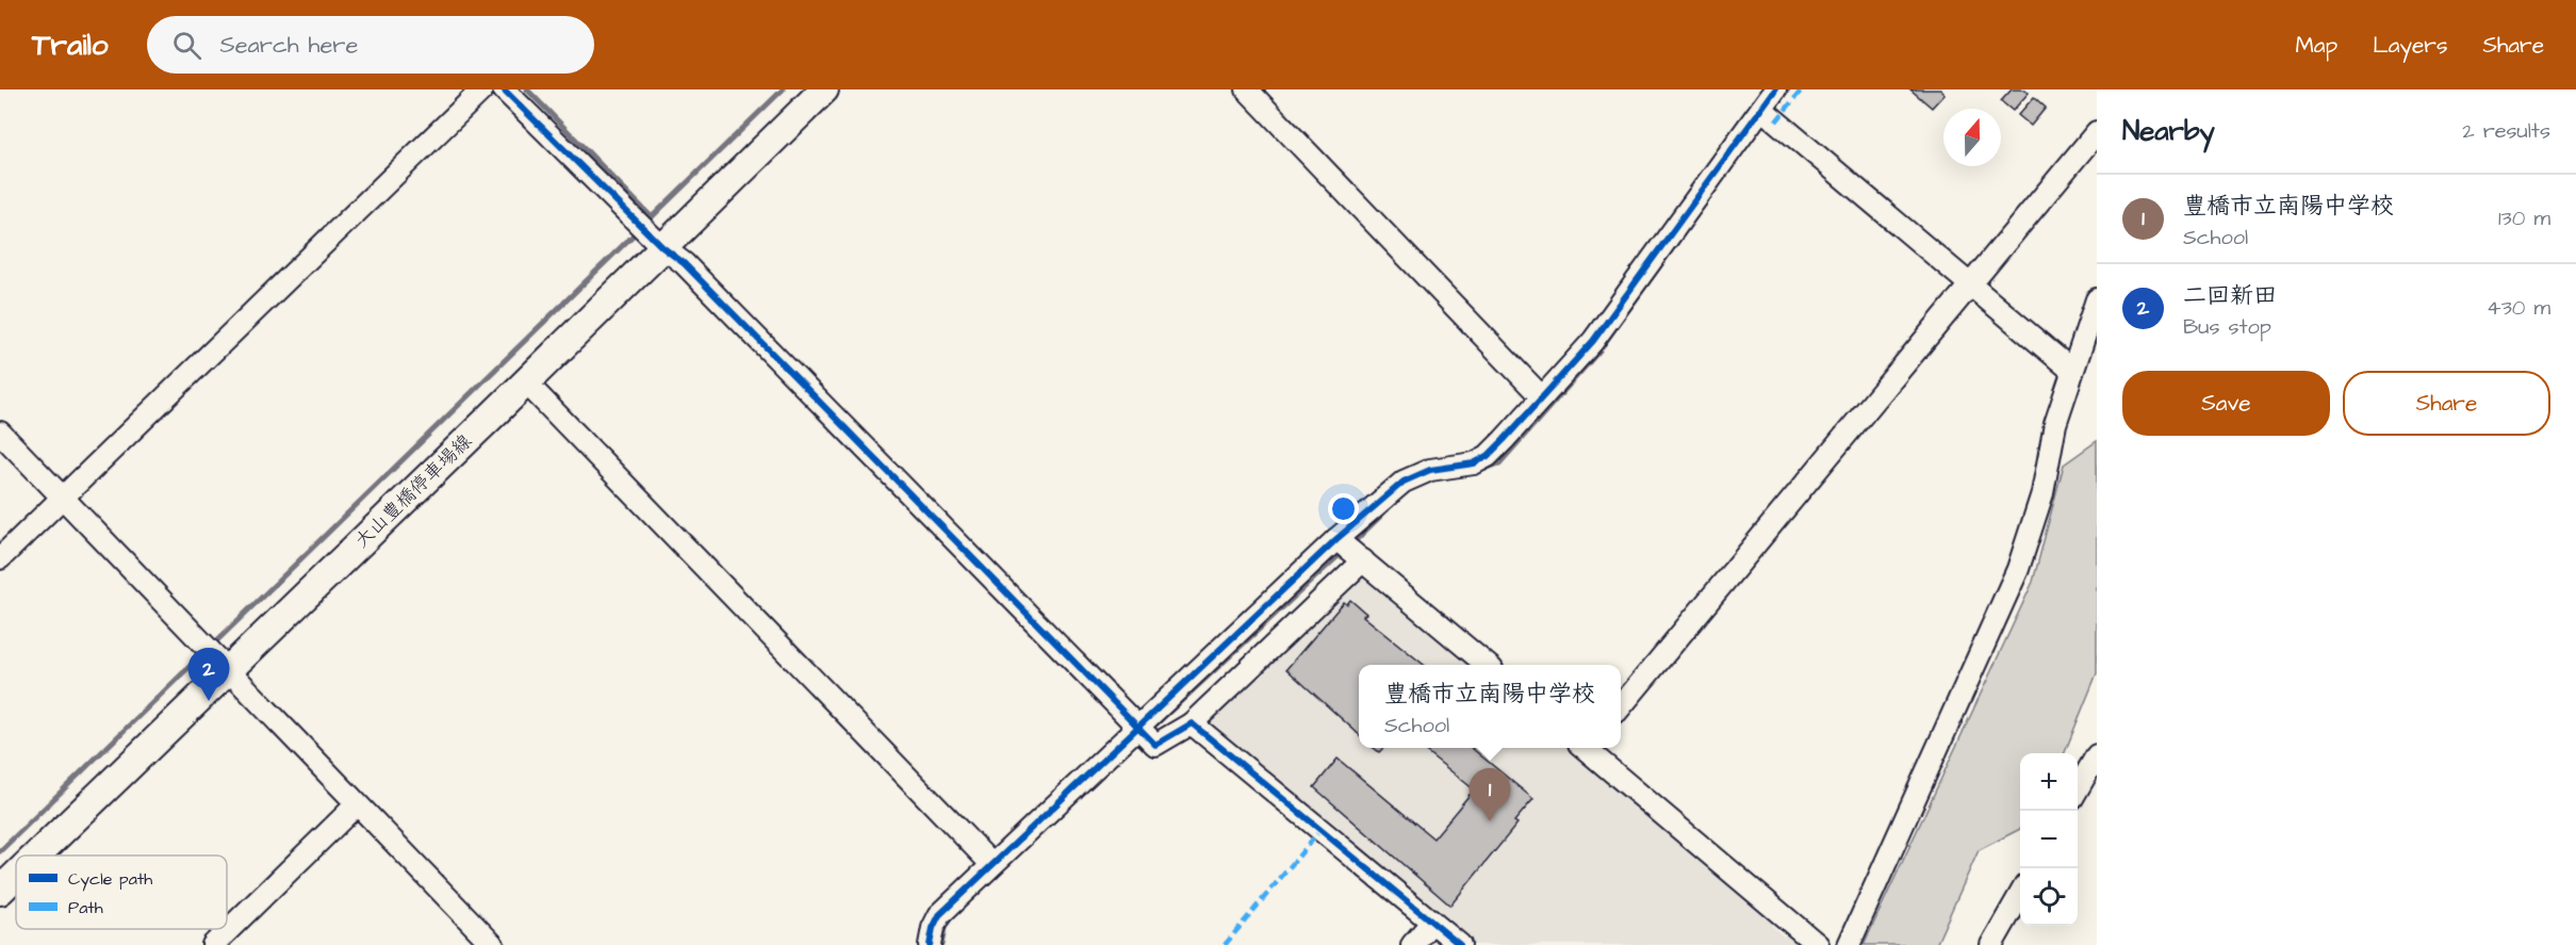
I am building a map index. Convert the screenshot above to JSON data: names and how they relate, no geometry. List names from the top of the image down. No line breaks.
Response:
{"streets":{"main road":["大山豊橋停車場線"]},"legend":["Cycle path","Path"],"north":"top","page":{"header":"Trailo","search":"Search here","nav":["Map","Layers","Share"],"heading":["Nearby","2 results"],"list":[{"mark":"1","name":"豊橋市立南陽中学校","note":"School","value":"130 m"},{"mark":"2","name":"二回新田","note":"Bus stop","value":"430 m"}],"buttons":["Save","Share"],"pins":["2","1"],"popup":["豊橋市立南陽中学校","School"],"map_buttons":["+","−"]}}
